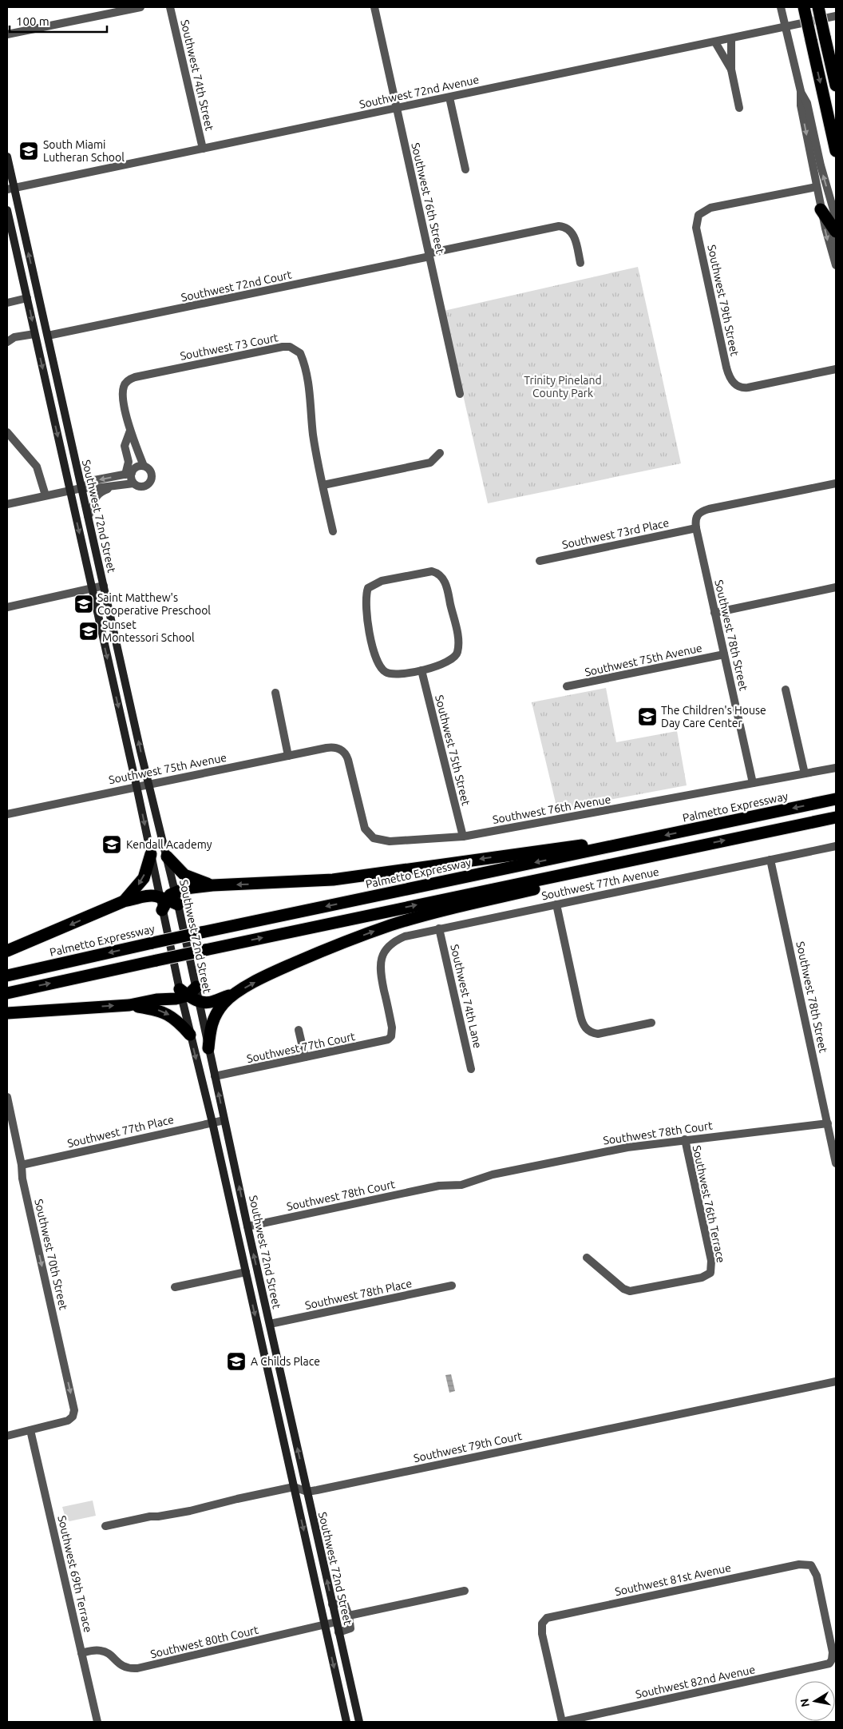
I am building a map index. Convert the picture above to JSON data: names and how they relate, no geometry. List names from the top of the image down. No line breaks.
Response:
{"streets":{"highway":["Palmetto Expressway"],"main road":["Southwest 72nd Street"],"street":["Southwest 74th Street","Southwest 72nd Avenue","Southwest 76th Street","Southwest 72nd Court","Southwest 79th Street","Southwest 73 Court","Southwest 73rd Place","Southwest 78th Street","Southwest 75th Avenue","Southwest 75th Street","Southwest 76th Avenue","Southwest 77th Avenue","Southwest 74th Lane","Southwest 77th Court","Southwest 77th Place","Southwest 78th Court","Southwest 76th Terrace","Southwest 70th Street","Southwest 78th Place","Southwest 79th Court","Southwest 69th Terrace","Southwest 81st Avenue","Southwest 80th Court","Southwest 82nd Avenue"]},"crossings":[["Southwest 74th Street","Southwest 72nd Avenue"],["Southwest 72nd Avenue","Southwest 76th Street"],["Southwest 72nd Avenue","Southwest 72nd Street"],["Southwest 76th Street","Southwest 72nd Court"],["Southwest 72nd Court","Southwest 72nd Street"],["Southwest 72nd Street","Southwest 75th Avenue"],["Southwest 72nd Street","Southwest 77th Court"],["Southwest 72nd Street","Southwest 77th Place"],["Southwest 72nd Street","Southwest 78th Court"],["Southwest 72nd Street","Southwest 78th Place"],["Southwest 72nd Street","Southwest 79th Court"],["Southwest 72nd Street","Southwest 80th Court"],["Southwest 73rd Place","Southwest 78th Street"],["Southwest 78th Street","Southwest 75th Avenue"],["Southwest 78th Street","Southwest 76th Avenue"],["Southwest 78th Street","Southwest 77th Avenue"],["Southwest 78th Street","Southwest 78th Court"],["Southwest 75th Avenue","Southwest 76th Avenue"],["Southwest 75th Street","Southwest 76th Avenue"],["Southwest 77th Avenue","Southwest 74th Lane"],["Southwest 77th Avenue","Southwest 77th Court"],["Southwest 77th Place","Southwest 70th Street"],["Southwest 78th Court","Southwest 76th Terrace"],["Southwest 70th Street","Southwest 69th Terrace"],["Southwest 69th Terrace","Southwest 80th Court"],["Southwest 81st Avenue","Southwest 82nd Avenue"]],"one_way":["Southwest 70th Street"],"parks":["Trinity Pineland County Park"],"places":{"school or university":["South Miami Lutheran School","Saint Matthew's Cooperative Preschool","Sunset Montessori School","The Children's House Day Care Center","Kendall Academy","A Childs Place"]},"scale_bar":"100 m","north":"left"}
